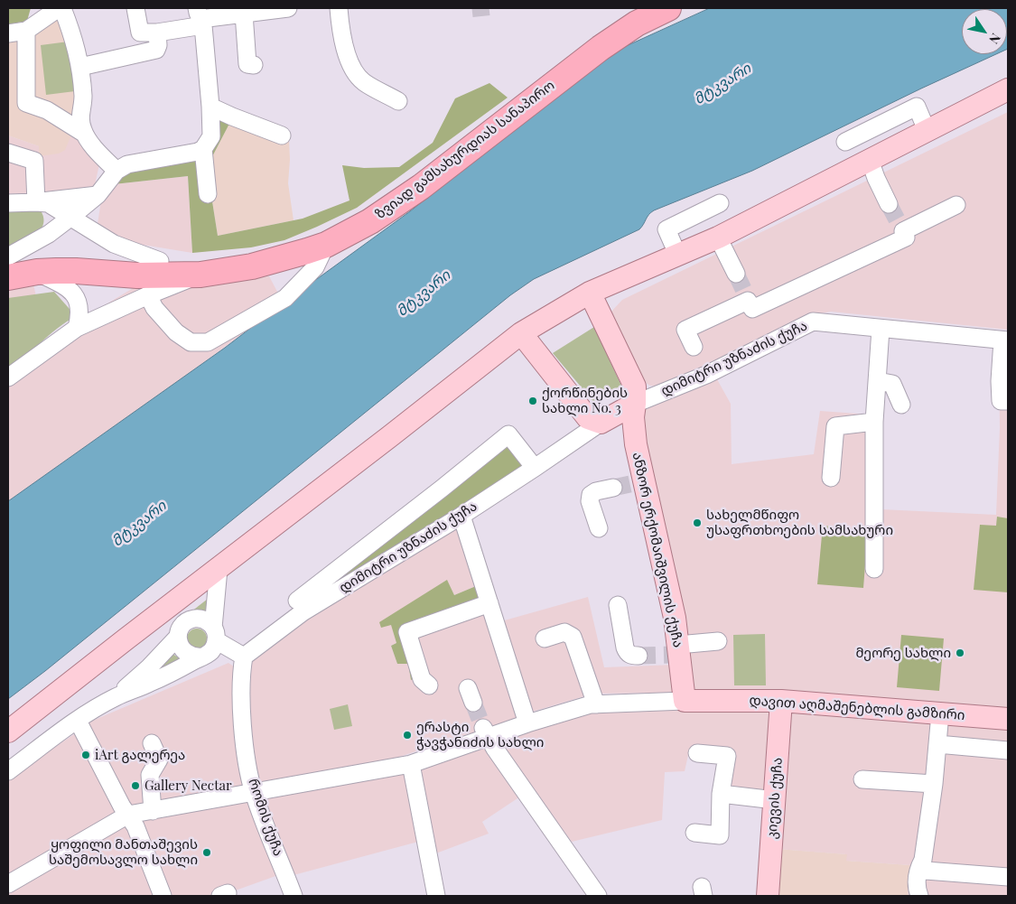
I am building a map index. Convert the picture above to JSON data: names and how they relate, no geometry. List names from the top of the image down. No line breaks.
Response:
{"streets":{"highway":["ზვიად გამსახურდიას სანაპირო"],"main road":["დიმიტრი უზნაძის ქუჩა","ანზორ ერქომაიშვილის ქუჩა","დავით აღმაშენებლის გამზირი","კიევის ქუჩა"],"street":["რომის ქუჩა"]},"crossings":[["დიმიტრი უზნაძის ქუჩა","ანზორ ერქომაიშვილის ქუჩა"],["დიმიტრი უზნაძის ქუჩა","რომის ქუჩა"],["ანზორ ერქომაიშვილის ქუჩა","დავით აღმაშენებლის გამზირი"],["დავით აღმაშენებლის გამზირი","კიევის ქუჩა"],["დავით აღმაშენებლის გამზირი","რომის ქუჩა"]],"water":["მტკვარი"],"places":["ქორწინების სახლი No. 3","სახელმწიფო უსაფრთხოების სამსახური","მეორე სახლი","ერასტი ჭავჭანიძის სახლი","iArt გალერეა","Gallery Nectar","ყოფილი მანთაშევის საშემოსავლო სახლი"],"north":"bottom right"}
